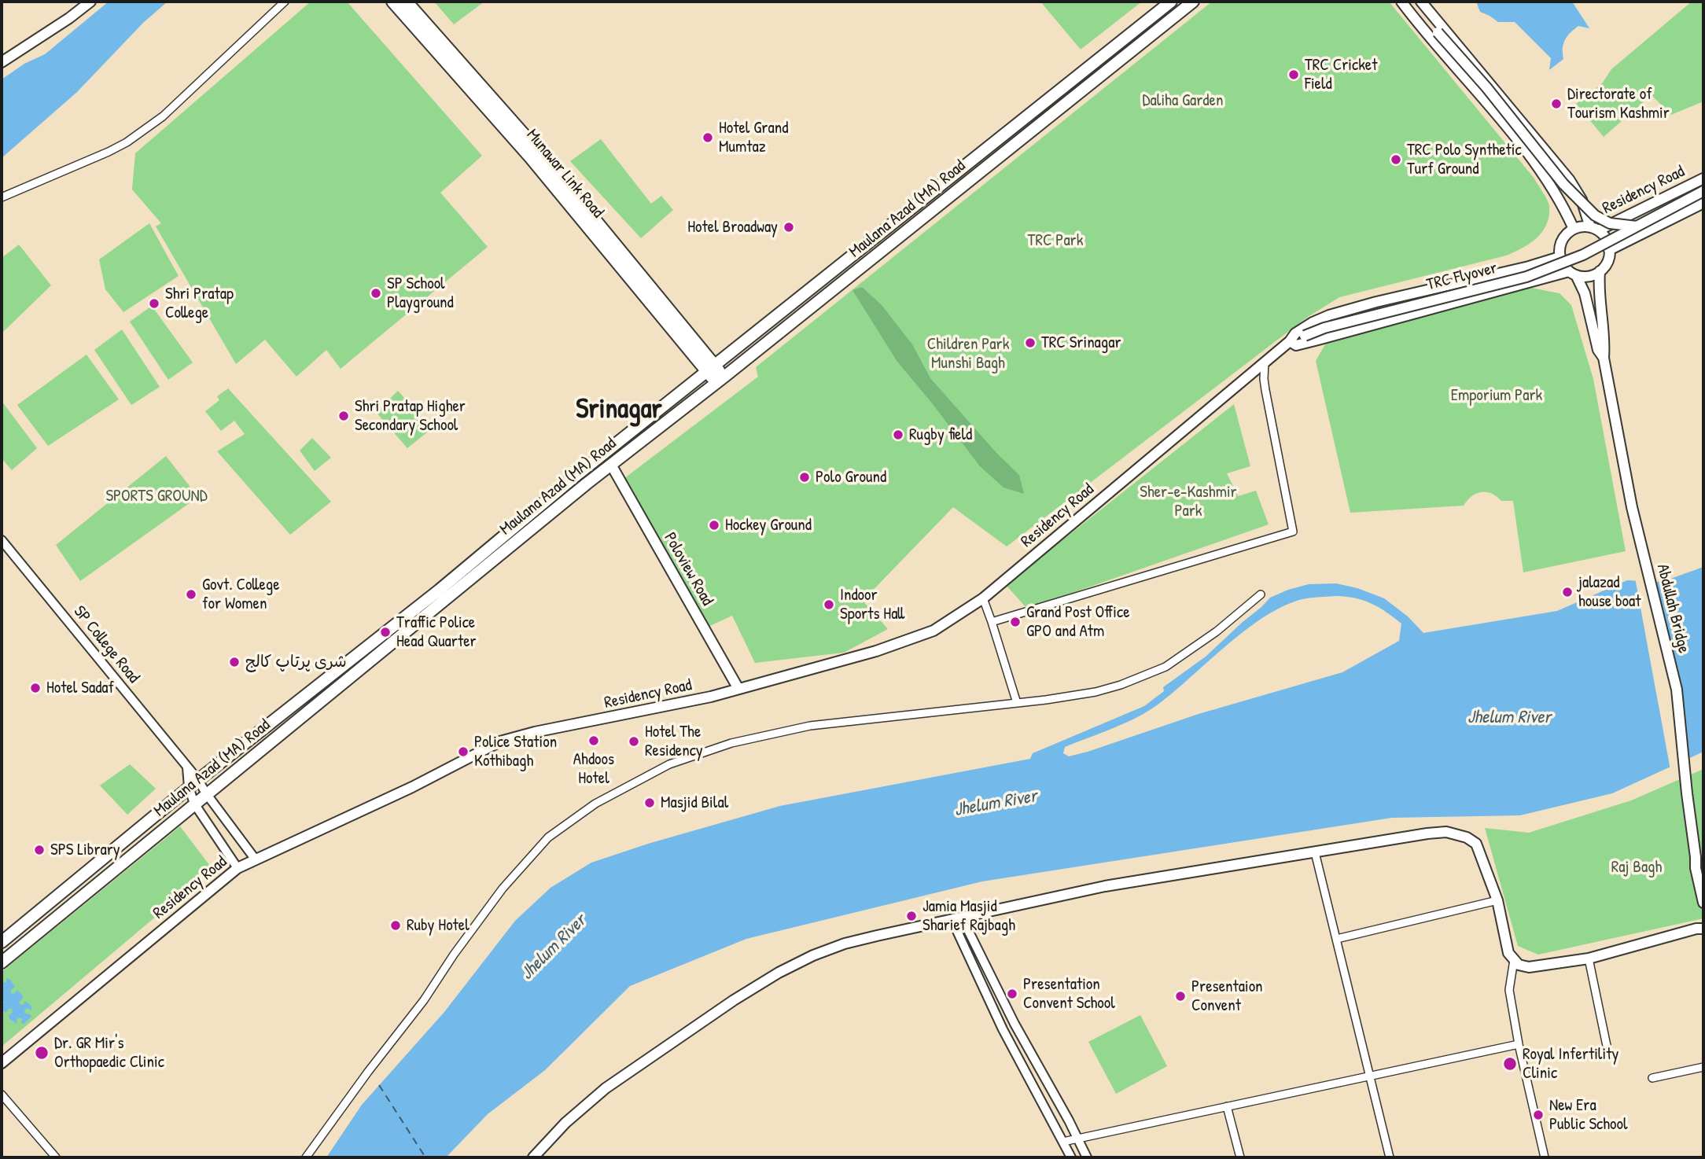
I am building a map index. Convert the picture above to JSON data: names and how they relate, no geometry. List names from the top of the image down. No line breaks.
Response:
{"streets":{"main road":["Munawar Link Road","Residency Road","Maulana Azad (MA) Road","TRC Flyover","Poloview Road","Abdullah Bridge"],"street":["SP College Road"]},"crossings":[["Munawar Link Road","Maulana Azad (MA) Road"],["Residency Road","TRC Flyover"],["Residency Road","Poloview Road"],["Maulana Azad (MA) Road","Poloview Road"],["Maulana Azad (MA) Road","SP College Road"]],"districts":["Srinagar"],"water":["Jhelum River"],"parks":["Daliha Garden","TRC Park","Children Park Munshi Bagh","Emporium Park","Sher-e-Kashmir Park","SPORTS GROUND","Raj Bagh"],"places":["TRC Cricket Field","Directorate of Tourism Kashmir","Hotel Grand Mumtaz","TRC Polo Synthetic Turf Ground","Hotel Broadway","SP School Playground","Shri Pratap College","TRC Srinagar","Shri Pratap Higher Secondary School","Rugby field","Polo Ground","Hockey Ground","jalazad house boat","Govt. College for Women","Indoor Sports Hall","Grand Post Office GPO and Atm","Traffic Police Head Quarter","شری پرتاپ کالج","Hotel Sadaf","Ahdoos Hotel","Hotel The Residency","Police Station Kothibagh","Masjid Bilal","SPS Library","Jamia Masjid Sharief Rajbagh","Ruby Hotel","Presentation Convent School","Presentaion Convent","Dr. GR Mir's Orthopaedic Clinic","Royal Infertility Clinic","New Era Public School"]}
